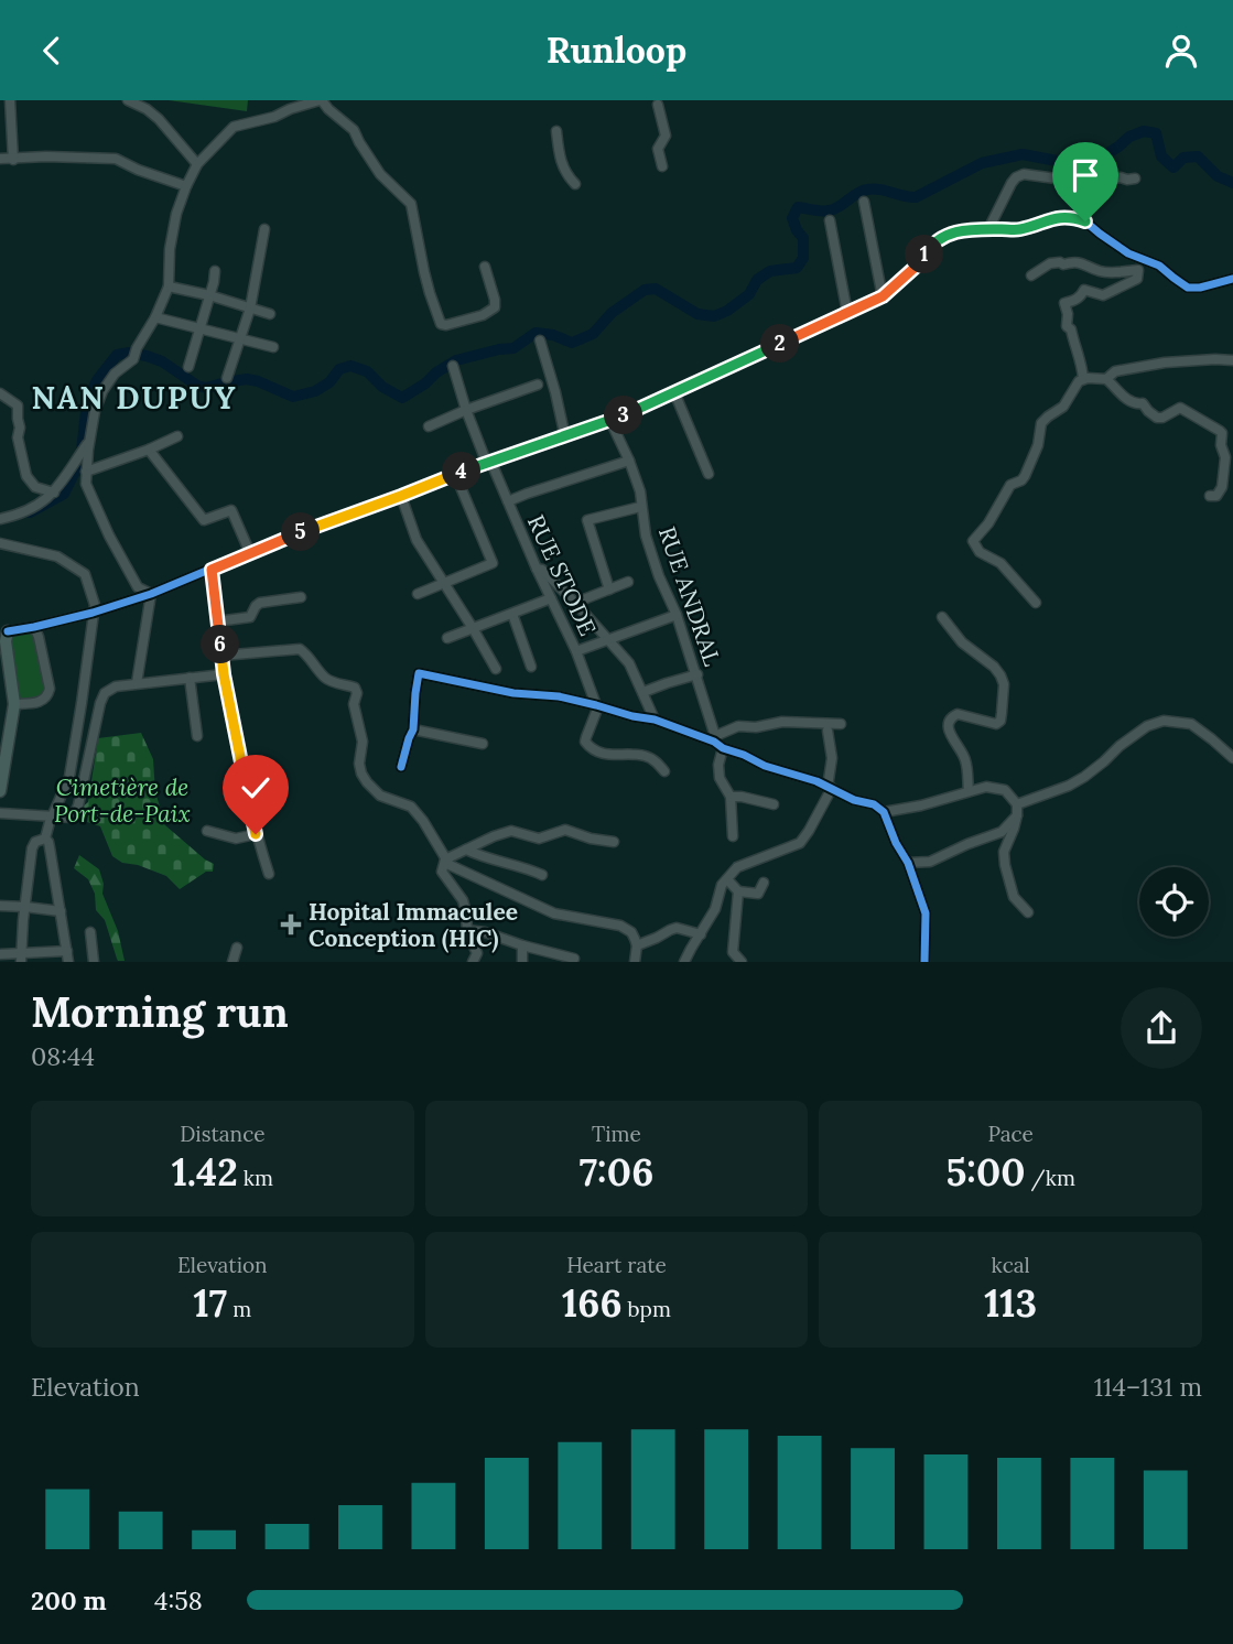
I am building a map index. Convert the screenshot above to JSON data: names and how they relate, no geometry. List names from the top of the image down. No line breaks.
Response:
{"streets":{"street":["RUE STODE","RUE ANDRAL"]},"districts":["NAN DUPUY"],"parks":["Cimetière de Port-de-Paix"],"places":{"health":["Hopital Immaculee Conception (HIC)"]},"page":{"header":"Runloop","pins":["1","2","3","4","5","6"],"heading":["Morning run","08:44"],"stats":[["Distance","1.42 km"],["Time","7:06"],["Pace","5:00 /km"],["Elevation","17 m"],["Heart rate","166 bpm"],["kcal","113"]],"chart":["Elevation","114–131 m"],"list":[{"name":"200 m","note":"4:58"}]}}
